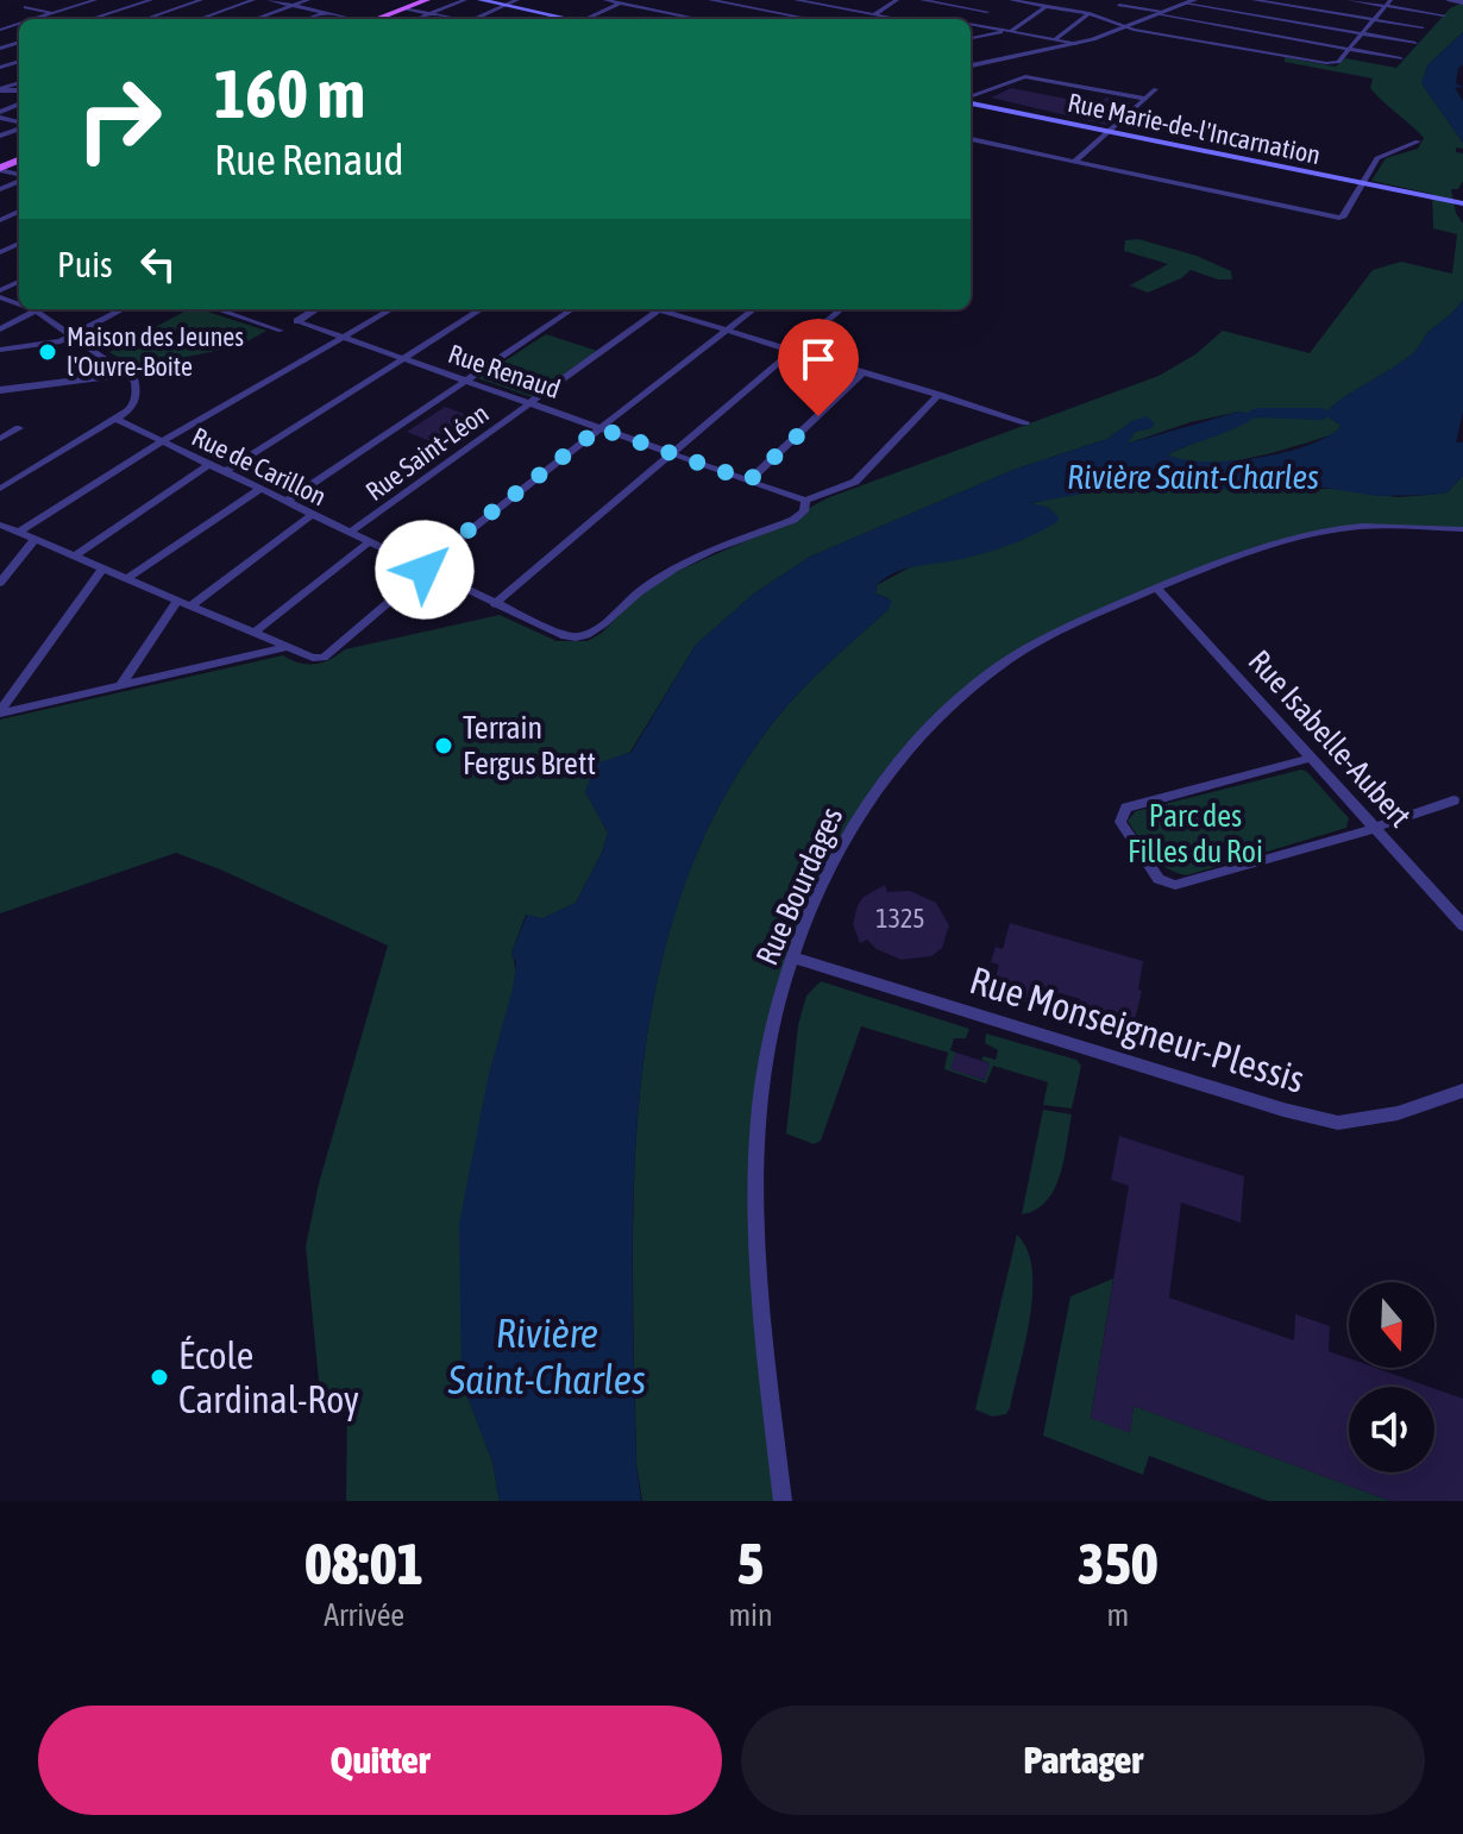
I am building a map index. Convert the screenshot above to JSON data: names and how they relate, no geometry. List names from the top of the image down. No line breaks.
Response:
{"streets":{"main road":["Rue Marie-de-l'Incarnation"],"street":["Rue Renaud","Rue Saint-Léon","Rue de Carillon","Rue Isabelle-Aubert","Rue Bourdages","Rue Monseigneur-Plessis"]},"crossings":[["Rue Renaud","Rue Saint-Léon"],["Rue Renaud","Rue de Carillon"],["Rue Saint-Léon","Rue de Carillon"],["Rue Isabelle-Aubert","Rue Bourdages"],["Rue Bourdages","Rue Monseigneur-Plessis"]],"water":["Rivière Saint-Charles"],"parks":["Parc des Filles du Roi"],"places":["Maison des Jeunes l'Ouvre-Boite","Terrain Fergus Brett","École Cardinal-Roy"],"house_numbers":["1325"],"north":"bottom","page":{"turn":["160 m","Rue Renaud"],"then":"Puis","eta":["08:01","Arrivée","5","min","350","m"],"buttons":["Quitter","Partager"]}}
